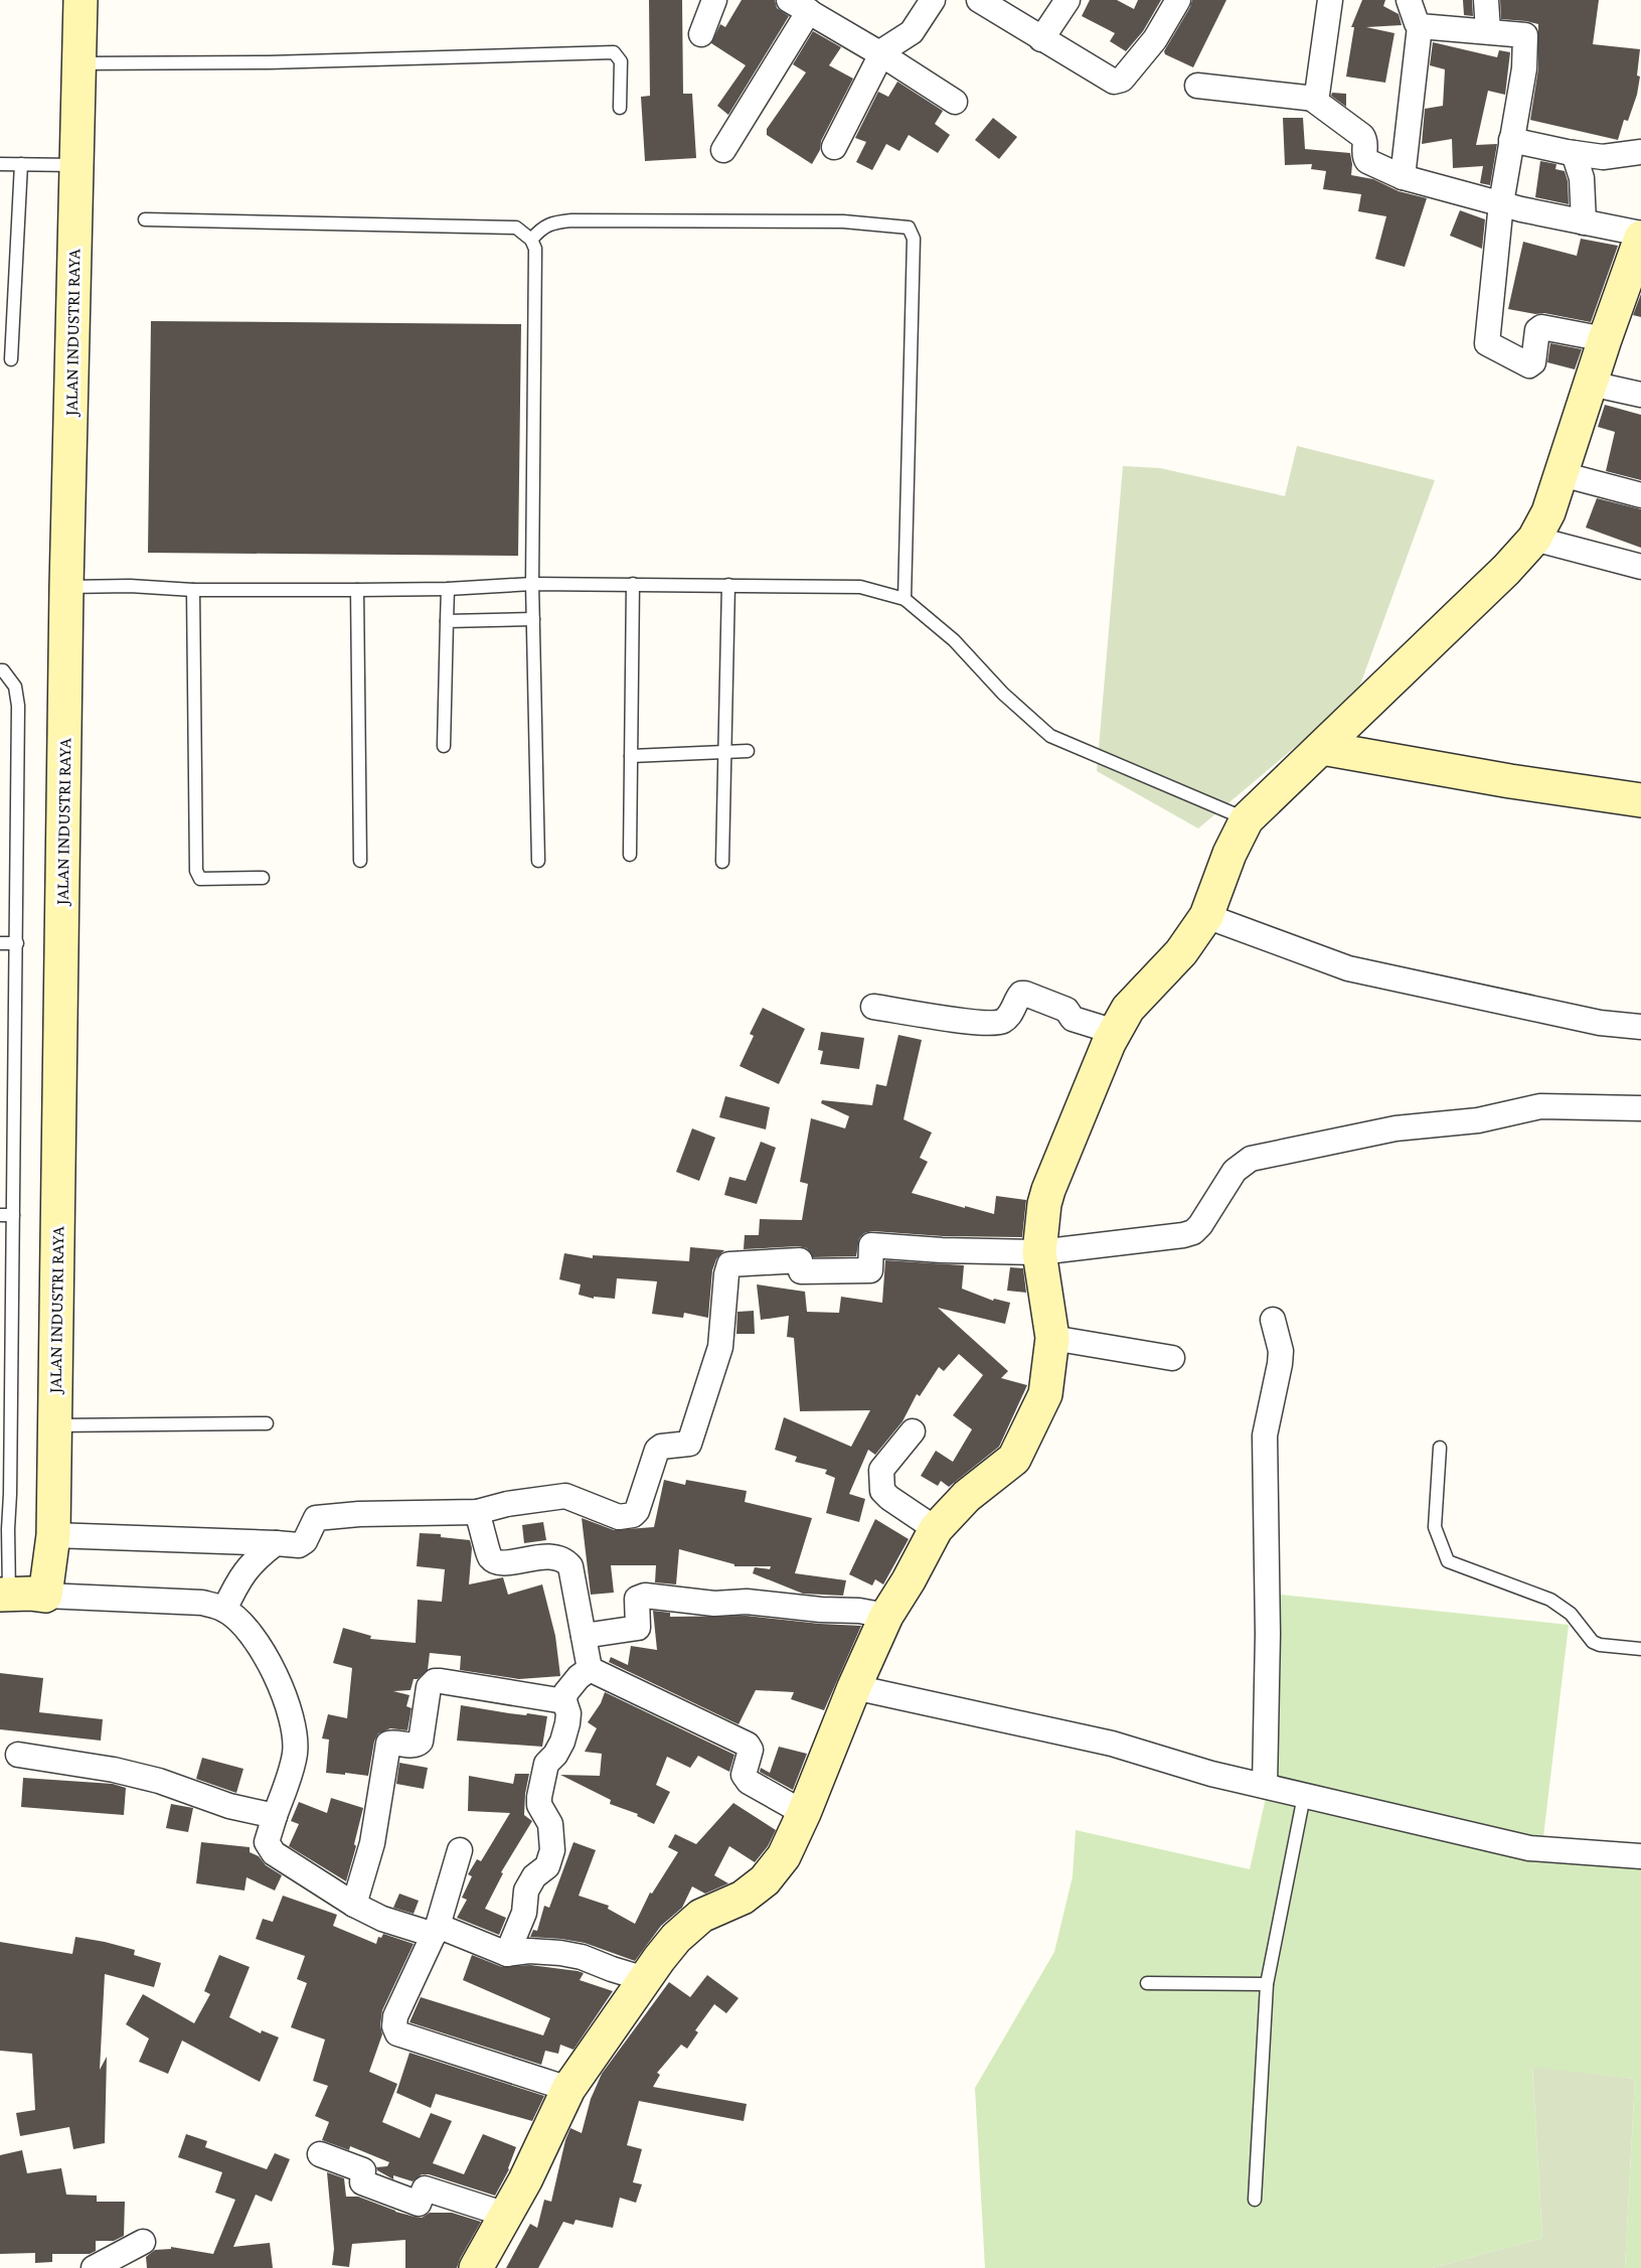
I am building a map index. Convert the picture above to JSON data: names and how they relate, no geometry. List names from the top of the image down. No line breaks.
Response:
{"streets":{"street":["JALAN INDUSTRI RAYA"]}}
